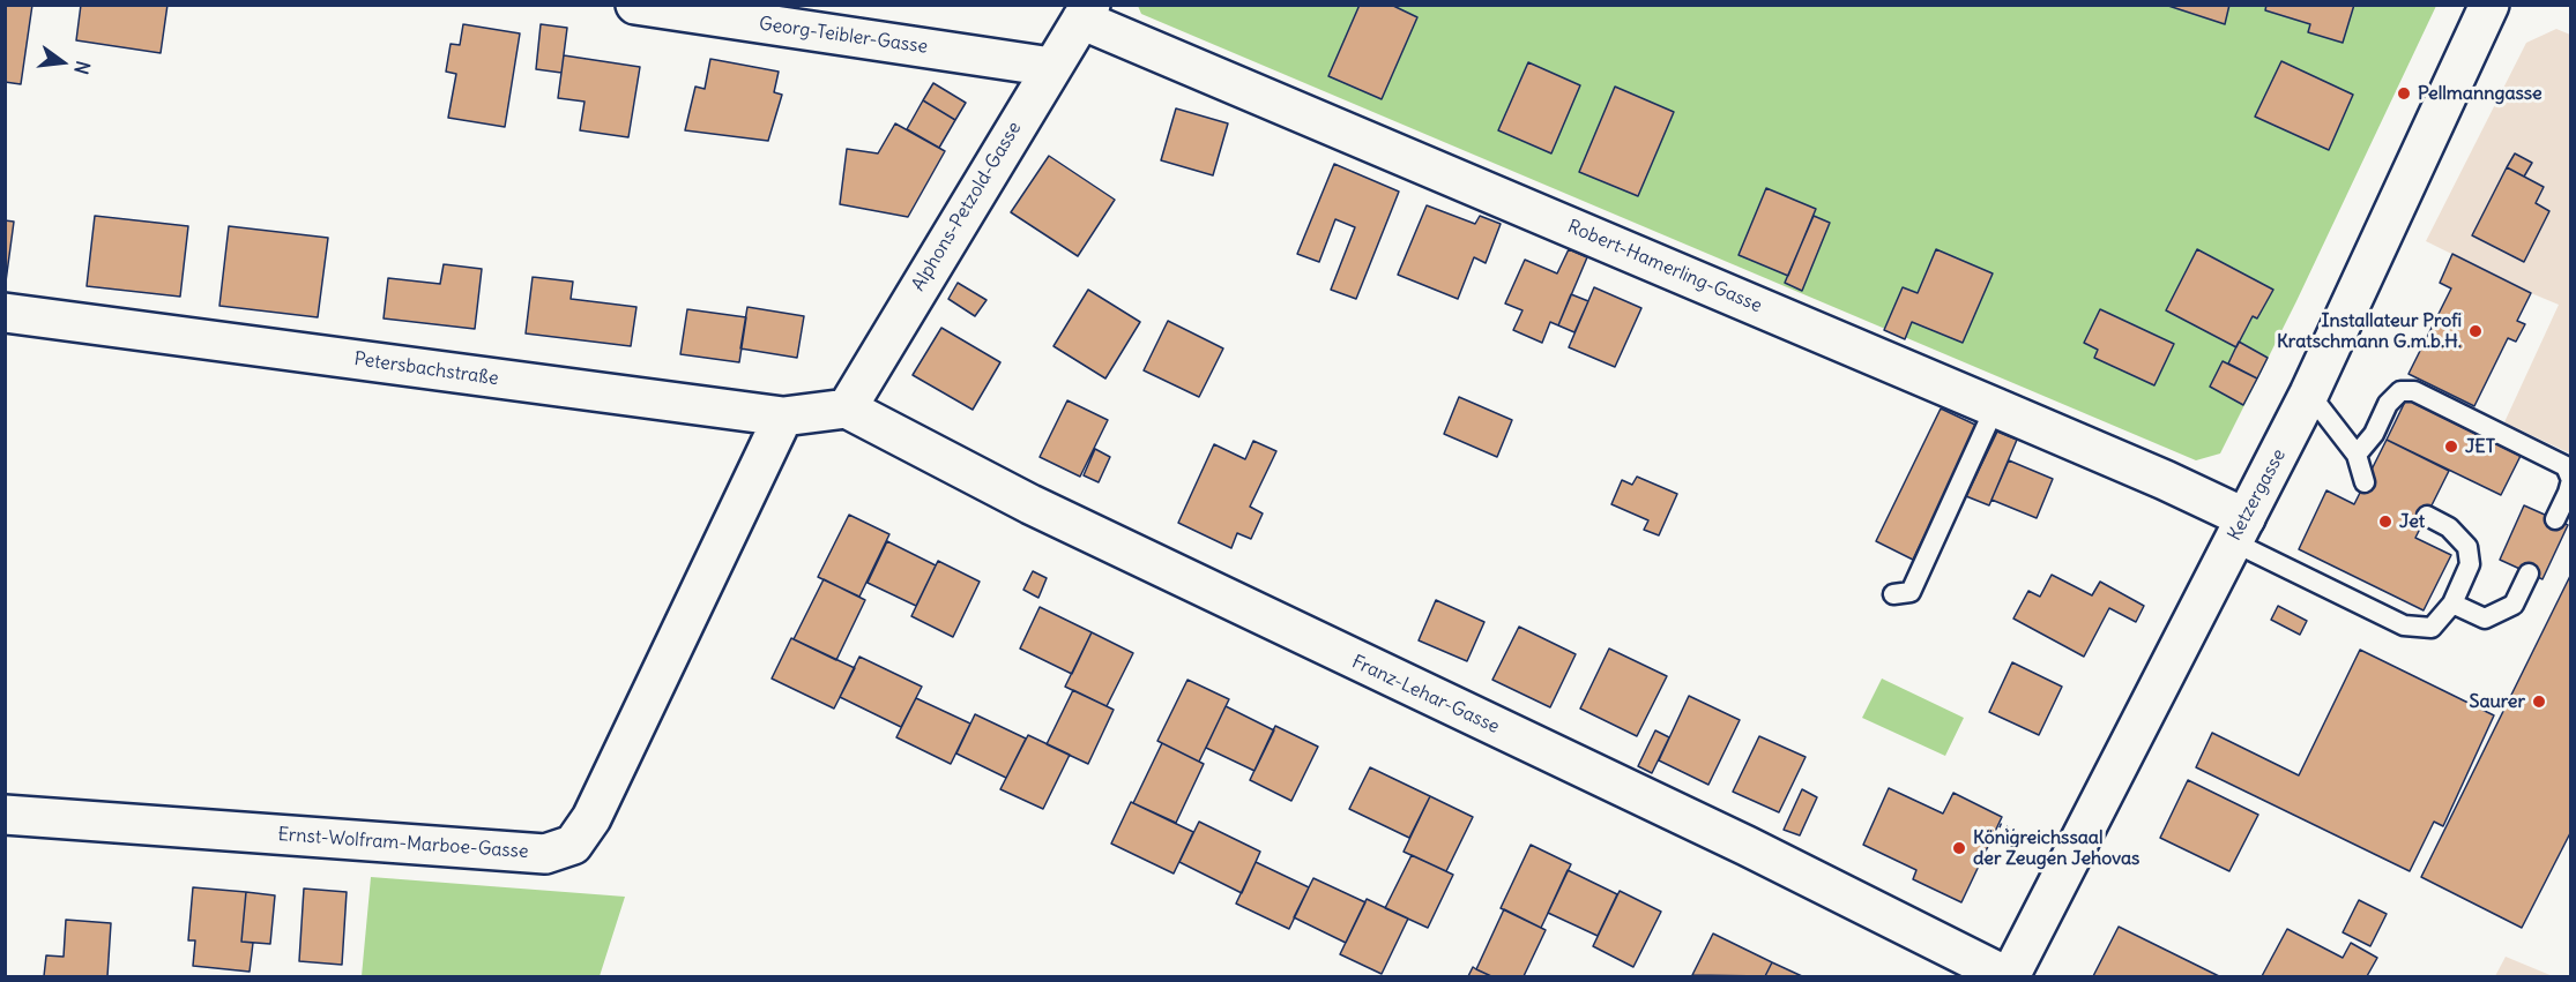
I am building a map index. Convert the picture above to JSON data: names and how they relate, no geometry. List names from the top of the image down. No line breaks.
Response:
{"streets":{"street":["Georg-Teibler-Gasse","Alphons-Petzold-Gasse","Robert-Hamerling-Gasse","Petersbachstraße","Ketzergasse","Franz-Lehar-Gasse","Ernst-Wolfram-Marboe-Gasse"]},"crossings":[["Georg-Teibler-Gasse","Alphons-Petzold-Gasse"],["Alphons-Petzold-Gasse","Robert-Hamerling-Gasse"],["Alphons-Petzold-Gasse","Petersbachstraße"],["Alphons-Petzold-Gasse","Franz-Lehar-Gasse"],["Robert-Hamerling-Gasse","Ketzergasse"],["Petersbachstraße","Franz-Lehar-Gasse"],["Petersbachstraße","Ernst-Wolfram-Marboe-Gasse"],["Ketzergasse","Franz-Lehar-Gasse"]],"places":["Pellmanngasse","Installateur Profi Kratschmann G.m.b.H.","JET","Jet","Saurer","Königreichssaal der Zeugen Jehovas"],"north":"right"}
